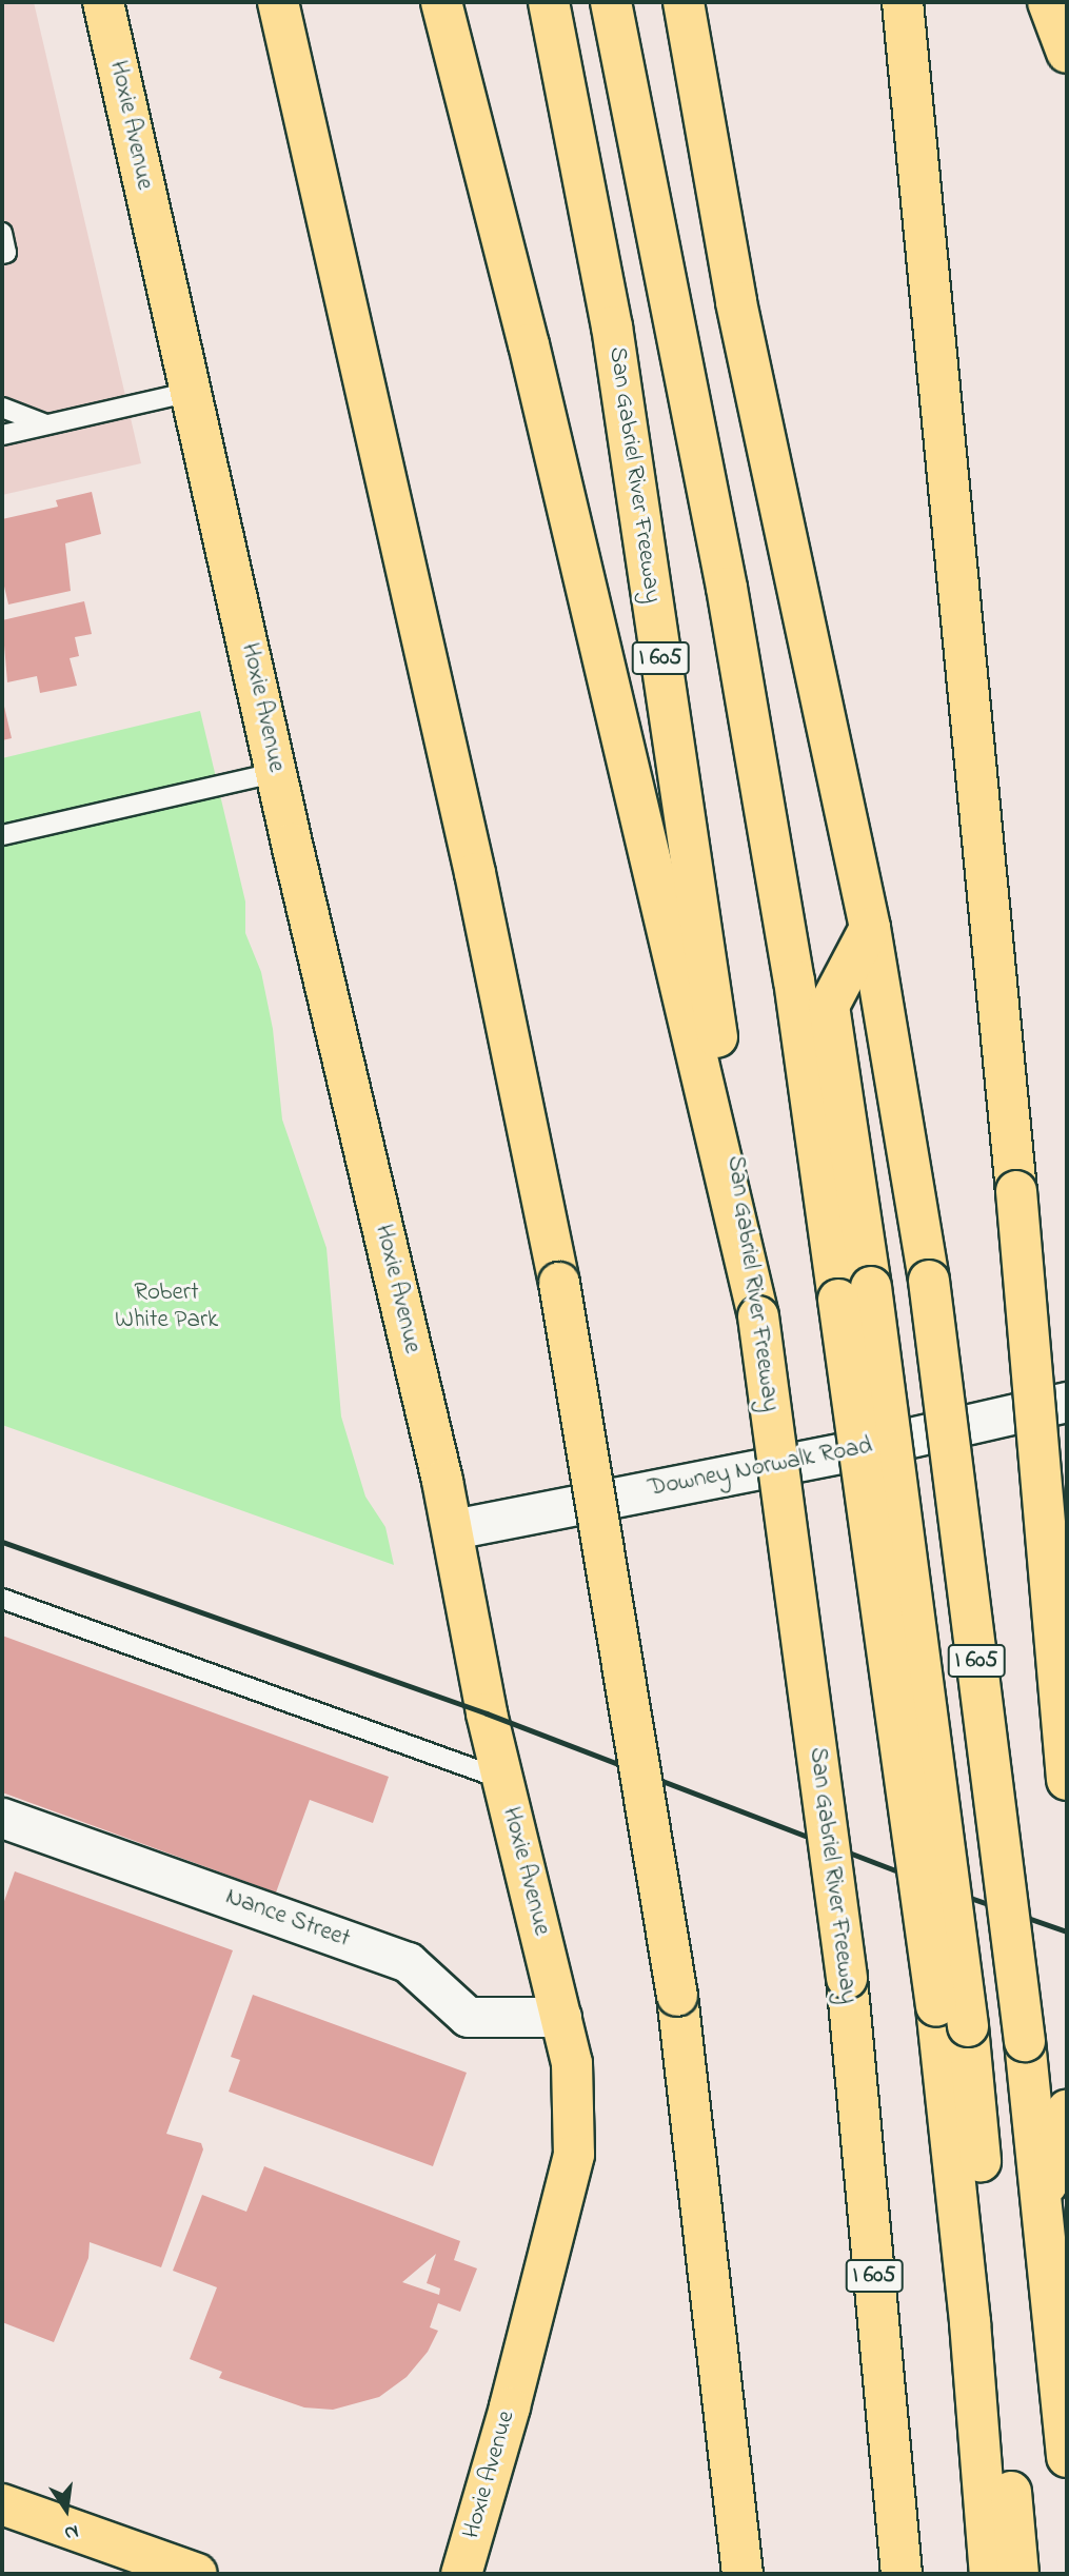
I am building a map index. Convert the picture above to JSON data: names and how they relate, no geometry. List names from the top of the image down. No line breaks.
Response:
{"streets":{"main road":["Hoxie Avenue","San Gabriel River Freeway","I 605"],"street":["Downey Norwalk Road","Nance Street"]},"crossings":[["Hoxie Avenue","Downey Norwalk Road"],["Hoxie Avenue","Nance Street"]],"parks":["Robert White Park"],"north":"bottom"}
